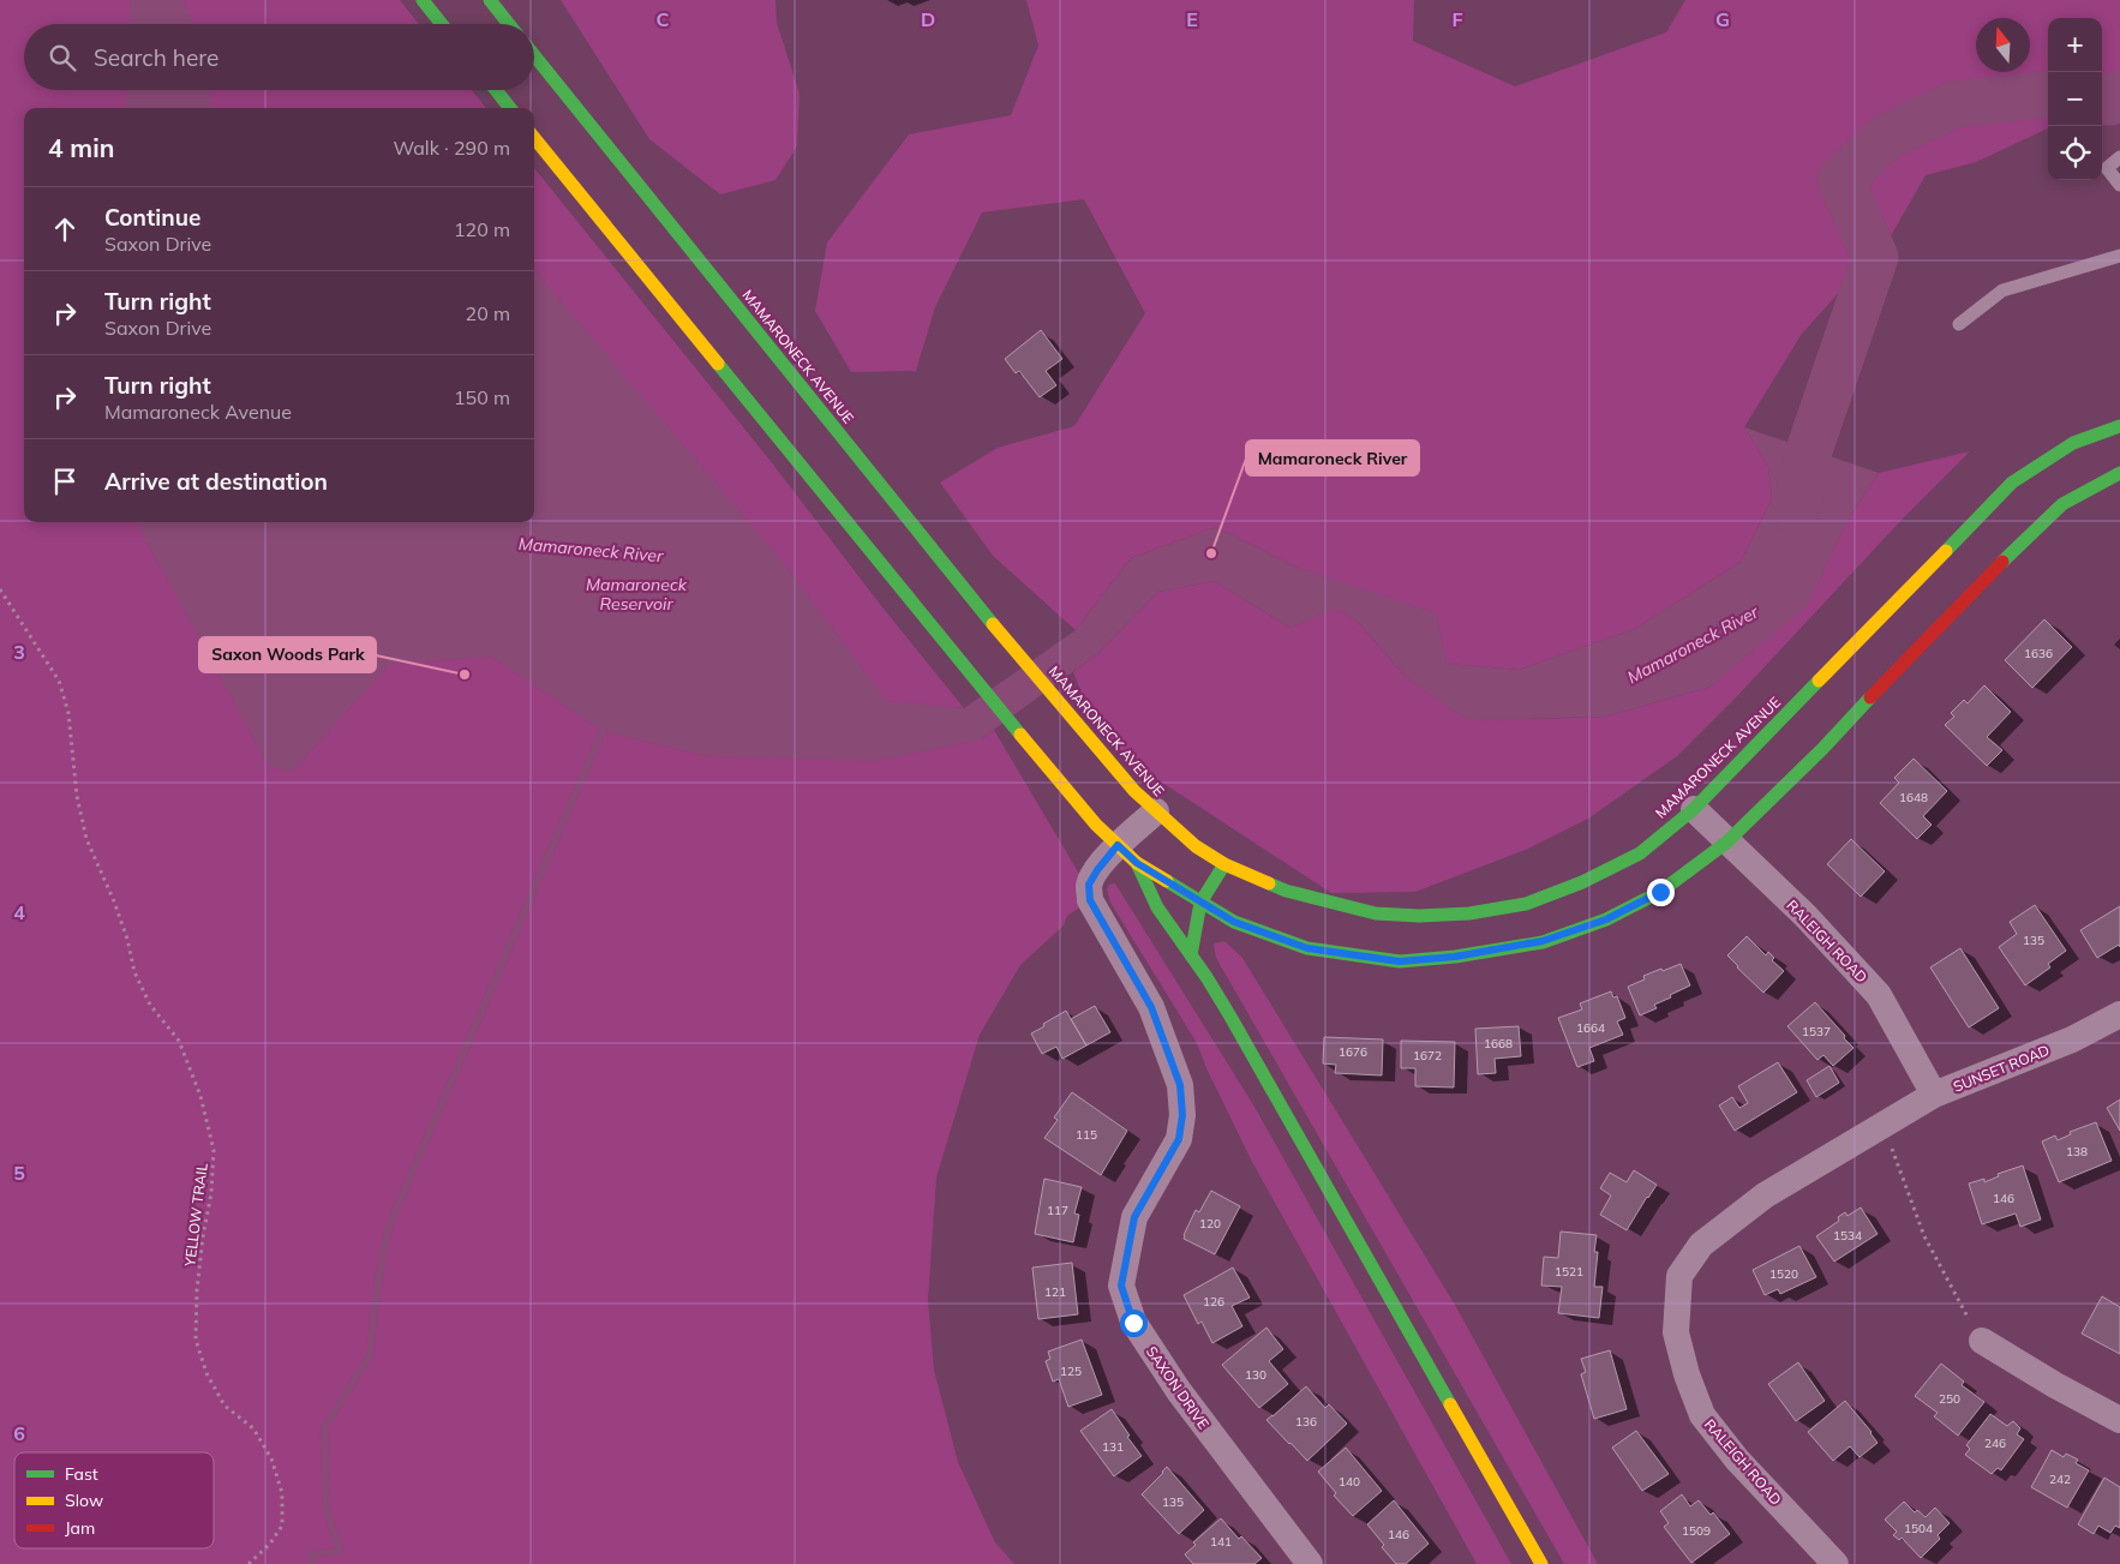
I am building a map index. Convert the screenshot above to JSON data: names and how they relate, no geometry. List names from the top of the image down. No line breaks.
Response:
{"streets":{"main road":["MAMARONECK AVENUE"],"street":["RALEIGH ROAD","SUNSET ROAD","SAXON DRIVE"],"path":["YELLOW TRAIL"]},"crossings":[["MAMARONECK AVENUE","RALEIGH ROAD"],["MAMARONECK AVENUE","SAXON DRIVE"],["RALEIGH ROAD","SUNSET ROAD"]],"water":["Mamaroneck River","Mamaroneck Reservoir"],"places":["Mamaroneck River","Saxon Woods Park"],"house_numbers":["1636","1648","135","1664","1537","1668","1676","1672","115","138","146","117","120","1534","1521","1520","121","126","125","130","250","136","246","131","242","140","135","1504","1509","146","141"],"legend":["Fast","Slow","Jam"],"north":"top","page":{"map_buttons":["+","−"],"search":"Search here","heading":["4 min","Walk · 290 m"],"list":[["Continue","Saxon Drive","120 m"],["Turn right","Saxon Drive","20 m"],["Turn right","Mamaroneck Avenue","150 m"],"Arrive at destination"]},"grid":{"columns":["C","D","E","F","G"],"rows":["3","4","5","6"]}}
